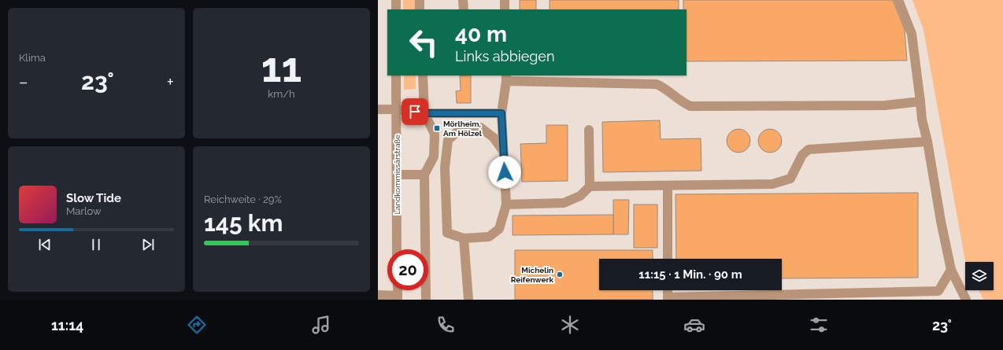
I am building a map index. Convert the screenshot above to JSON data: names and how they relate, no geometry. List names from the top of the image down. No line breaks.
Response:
{"streets":{"street":["Landkommissärstraße"]},"places":{"transit":["Mörlheim, Am Hölzel"],"other":["Michelin Reifenwerk"]},"page":{"tile":["Klima",["11","km/h"],["Reichweite · 29%","145 km"]],"turn":["40 m","Links abbiegen"],"heat":["−","23°","+"],"song":["Slow Tide","Marlow"],"limit":"20","trip":"11:15 · 1 Min. · 90 m","tabs":["11:14","23°"]}}
